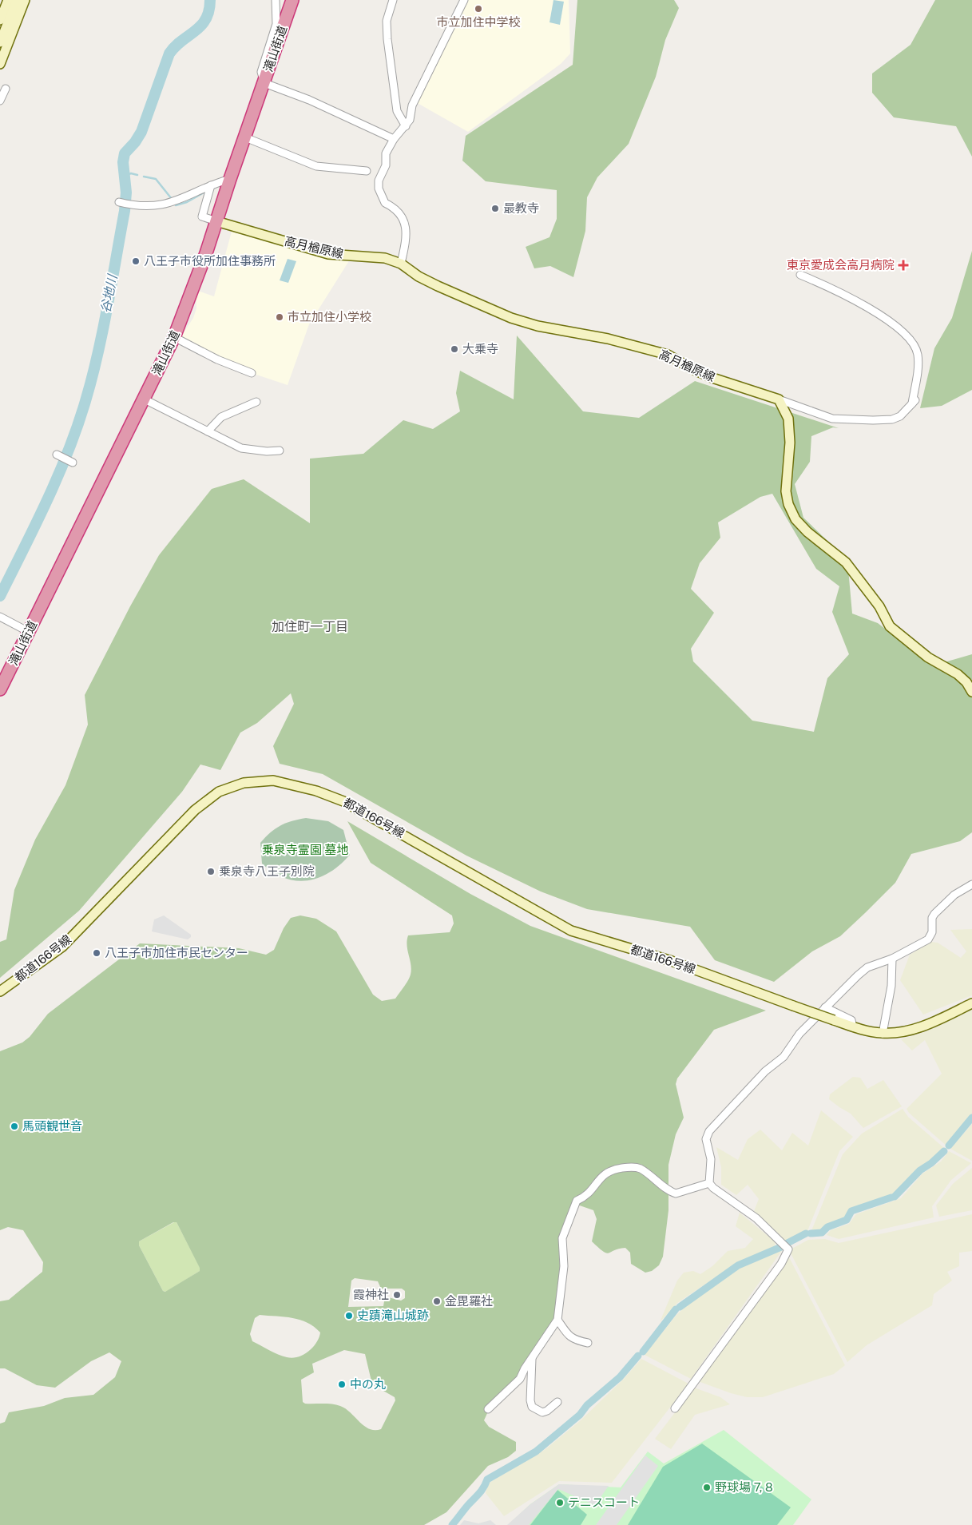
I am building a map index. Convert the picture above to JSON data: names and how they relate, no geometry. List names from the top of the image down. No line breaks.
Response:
{"streets":{"highway":["滝山街道"],"main road":["高月楢原線","都道166号線"]},"crossings":[["滝山街道","高月楢原線"]],"districts":["加住町一丁目"],"water":["谷地川"],"parks":["乗泉寺霊園 墓地"],"places":{"other":["市立加住中学校","最教寺","八王子市役所加住事務所","市立加住小学校","大乗寺","乗泉寺八王子別院","八王子市加住市民センター","馬頭観世音","霞神社","金毘羅社","史蹟滝山城跡","中の丸","野球場 7, 8","テニスコート"],"health":["東京愛成会高月病院"]}}
